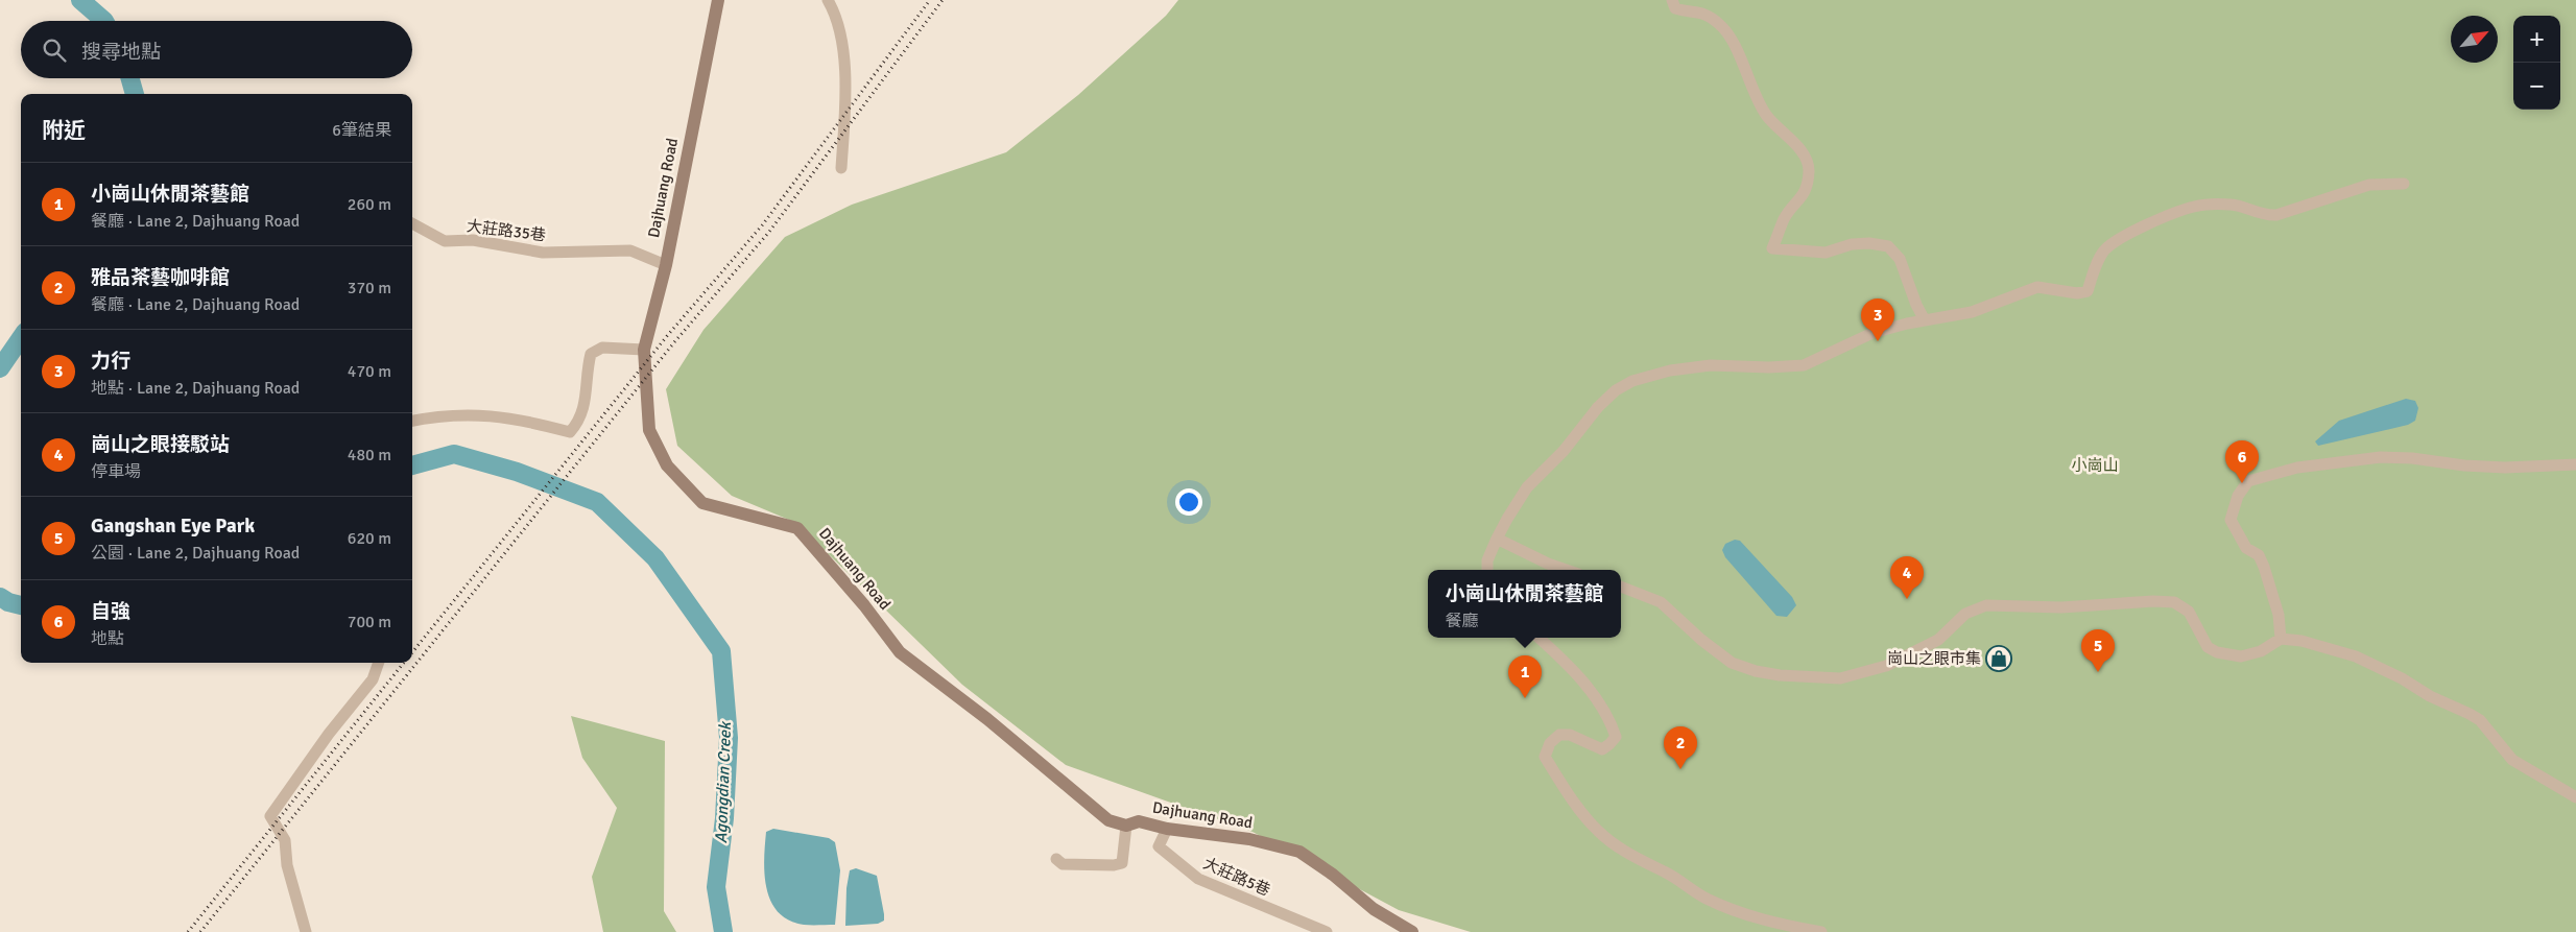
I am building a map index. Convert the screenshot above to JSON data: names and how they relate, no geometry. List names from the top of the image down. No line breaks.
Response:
{"streets":{"street":["Dajhuang Road","大莊路35巷","大莊路5巷"]},"crossings":[["Dajhuang Road","大莊路35巷"],["Dajhuang Road","大莊路5巷"]],"water":["Agongdian Creek"],"parks":["小崗山"],"places":{"shop":["崗山之眼市集"]},"north":"top right","page":{"map_buttons":["+","−"],"search":"搜尋地點","heading":["附近","6筆結果"],"list":[{"mark":"1","name":"小崗山休閒茶藝館","note":"餐廳 · Lane 2, Dajhuang Road","value":"260 m"},{"mark":"2","name":"雅品茶藝咖啡館","note":"餐廳 · Lane 2, Dajhuang Road","value":"370 m"},{"mark":"3","name":"力行","note":"地點 · Lane 2, Dajhuang Road","value":"470 m"},{"mark":"4","name":"崗山之眼接駁站","note":"停車場","value":"480 m"},{"mark":"5","name":"Gangshan Eye Park","note":"公園 · Lane 2, Dajhuang Road","value":"620 m"},{"mark":"6","name":"自強","note":"地點","value":"700 m"}],"pins":["3","6","4","5","1","2"],"popup":["小崗山休閒茶藝館","餐廳"]}}
